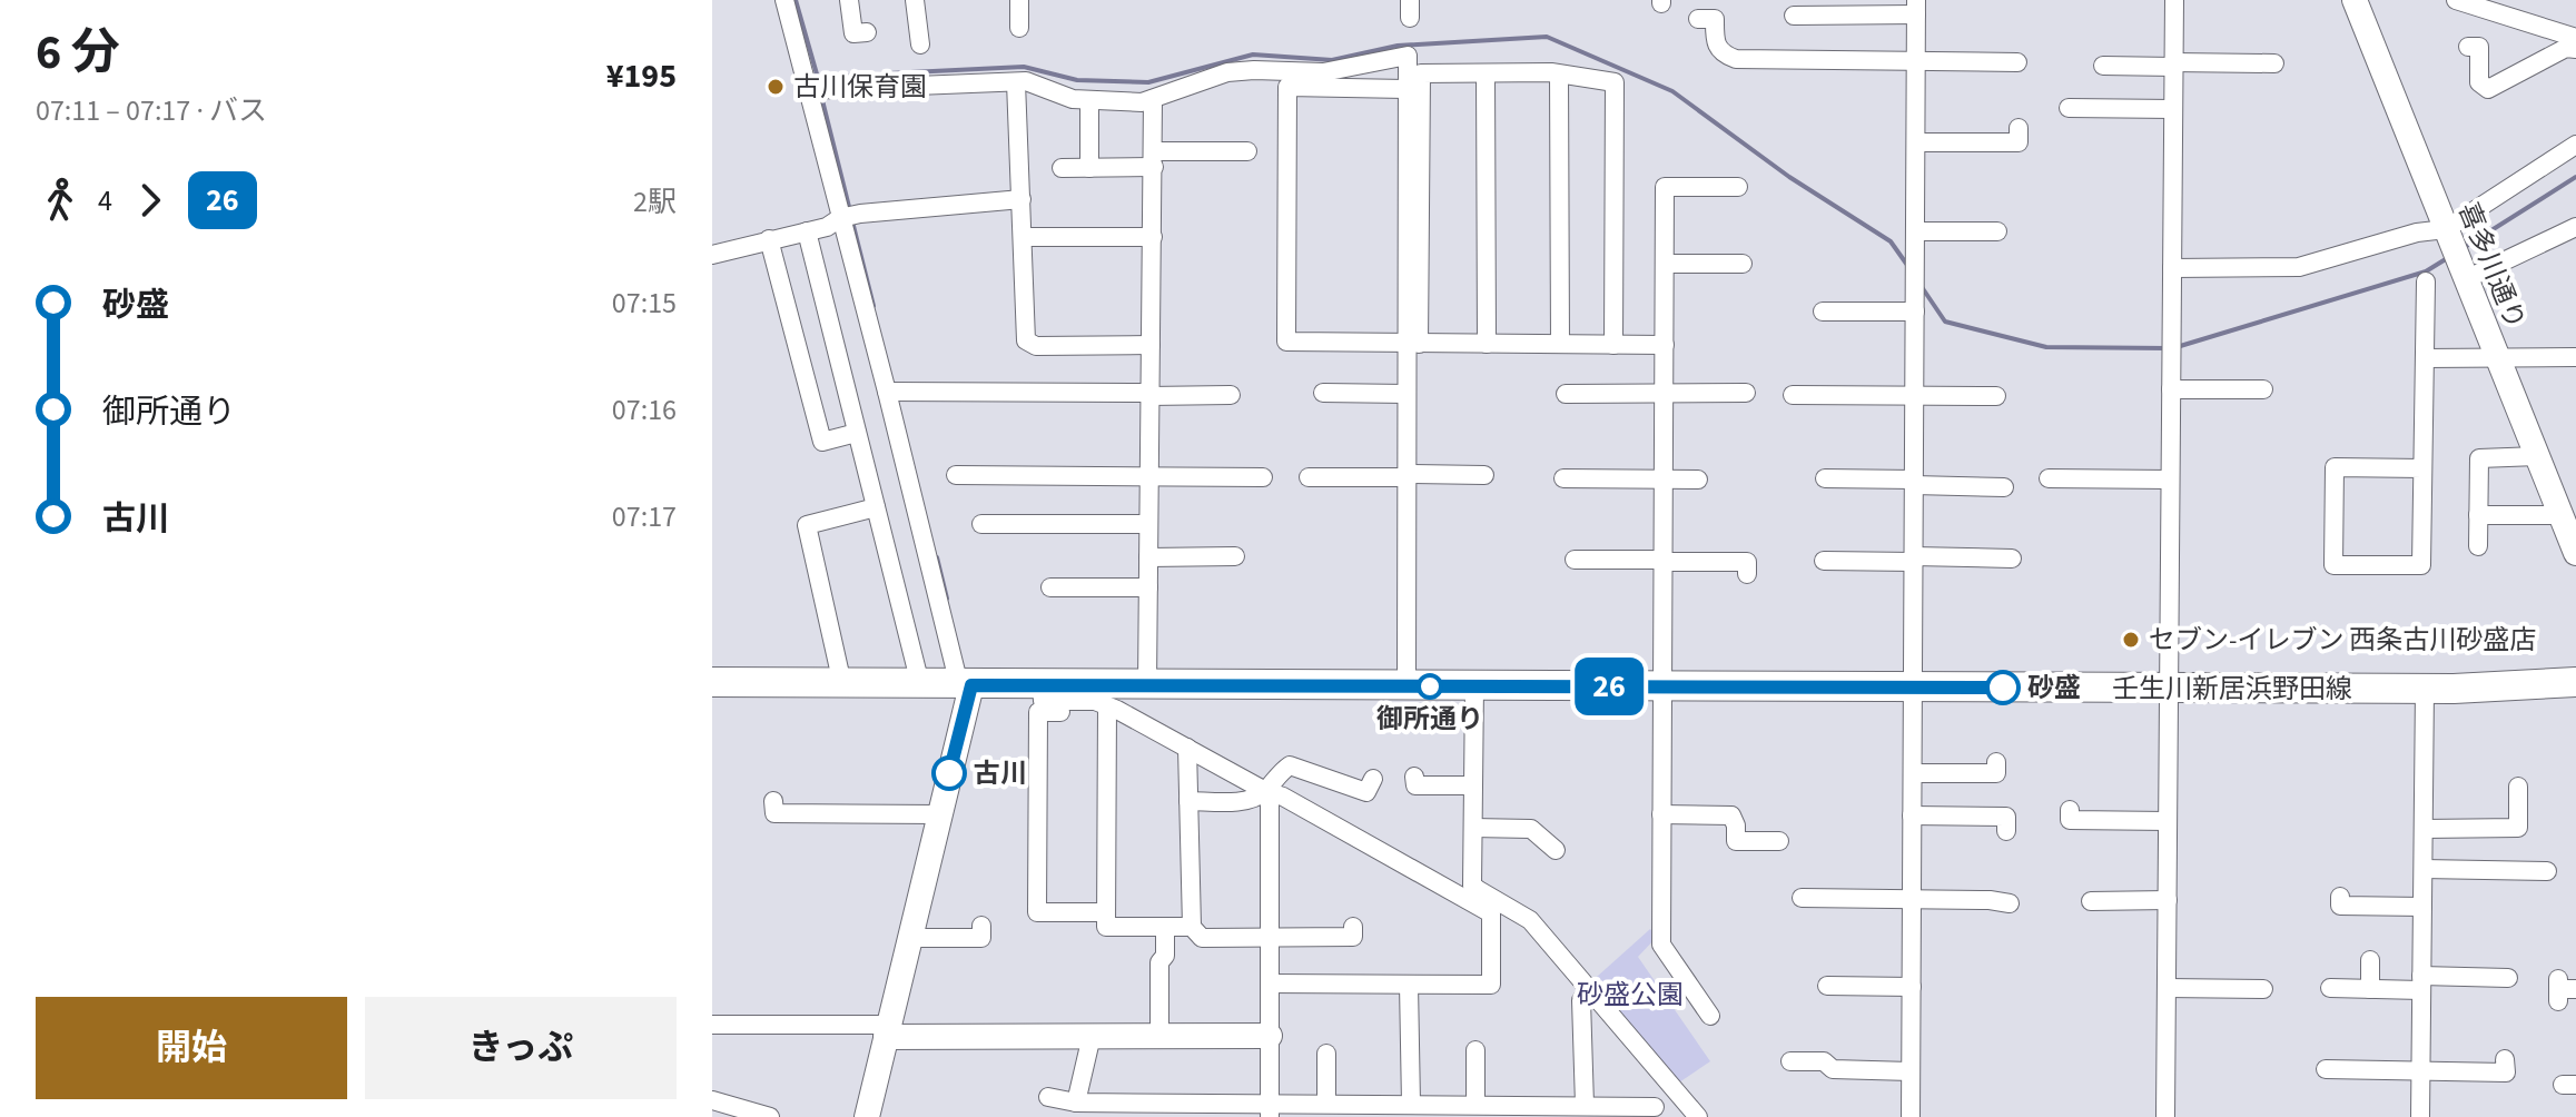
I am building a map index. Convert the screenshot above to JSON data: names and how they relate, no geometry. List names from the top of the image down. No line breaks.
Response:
{"streets":{"main road":["壬生川新居浜野田線"],"street":["喜多川通り"]},"parks":["砂盛公園"],"places":["古川保育園","セブン-イレブン 西条古川砂盛店","御所通り","砂盛","古川"],"lines":["bus line 26"],"page":{"heading":["6 分","07:11 – 07:17 · バス","¥195"],"on_map":"26","legs":["4","26","2駅"],"list":[{"name":"砂盛","value":"07:15"},{"name":"御所通り","value":"07:16"},{"name":"古川","value":"07:17"}],"buttons":["開始","きっぷ"]}}
